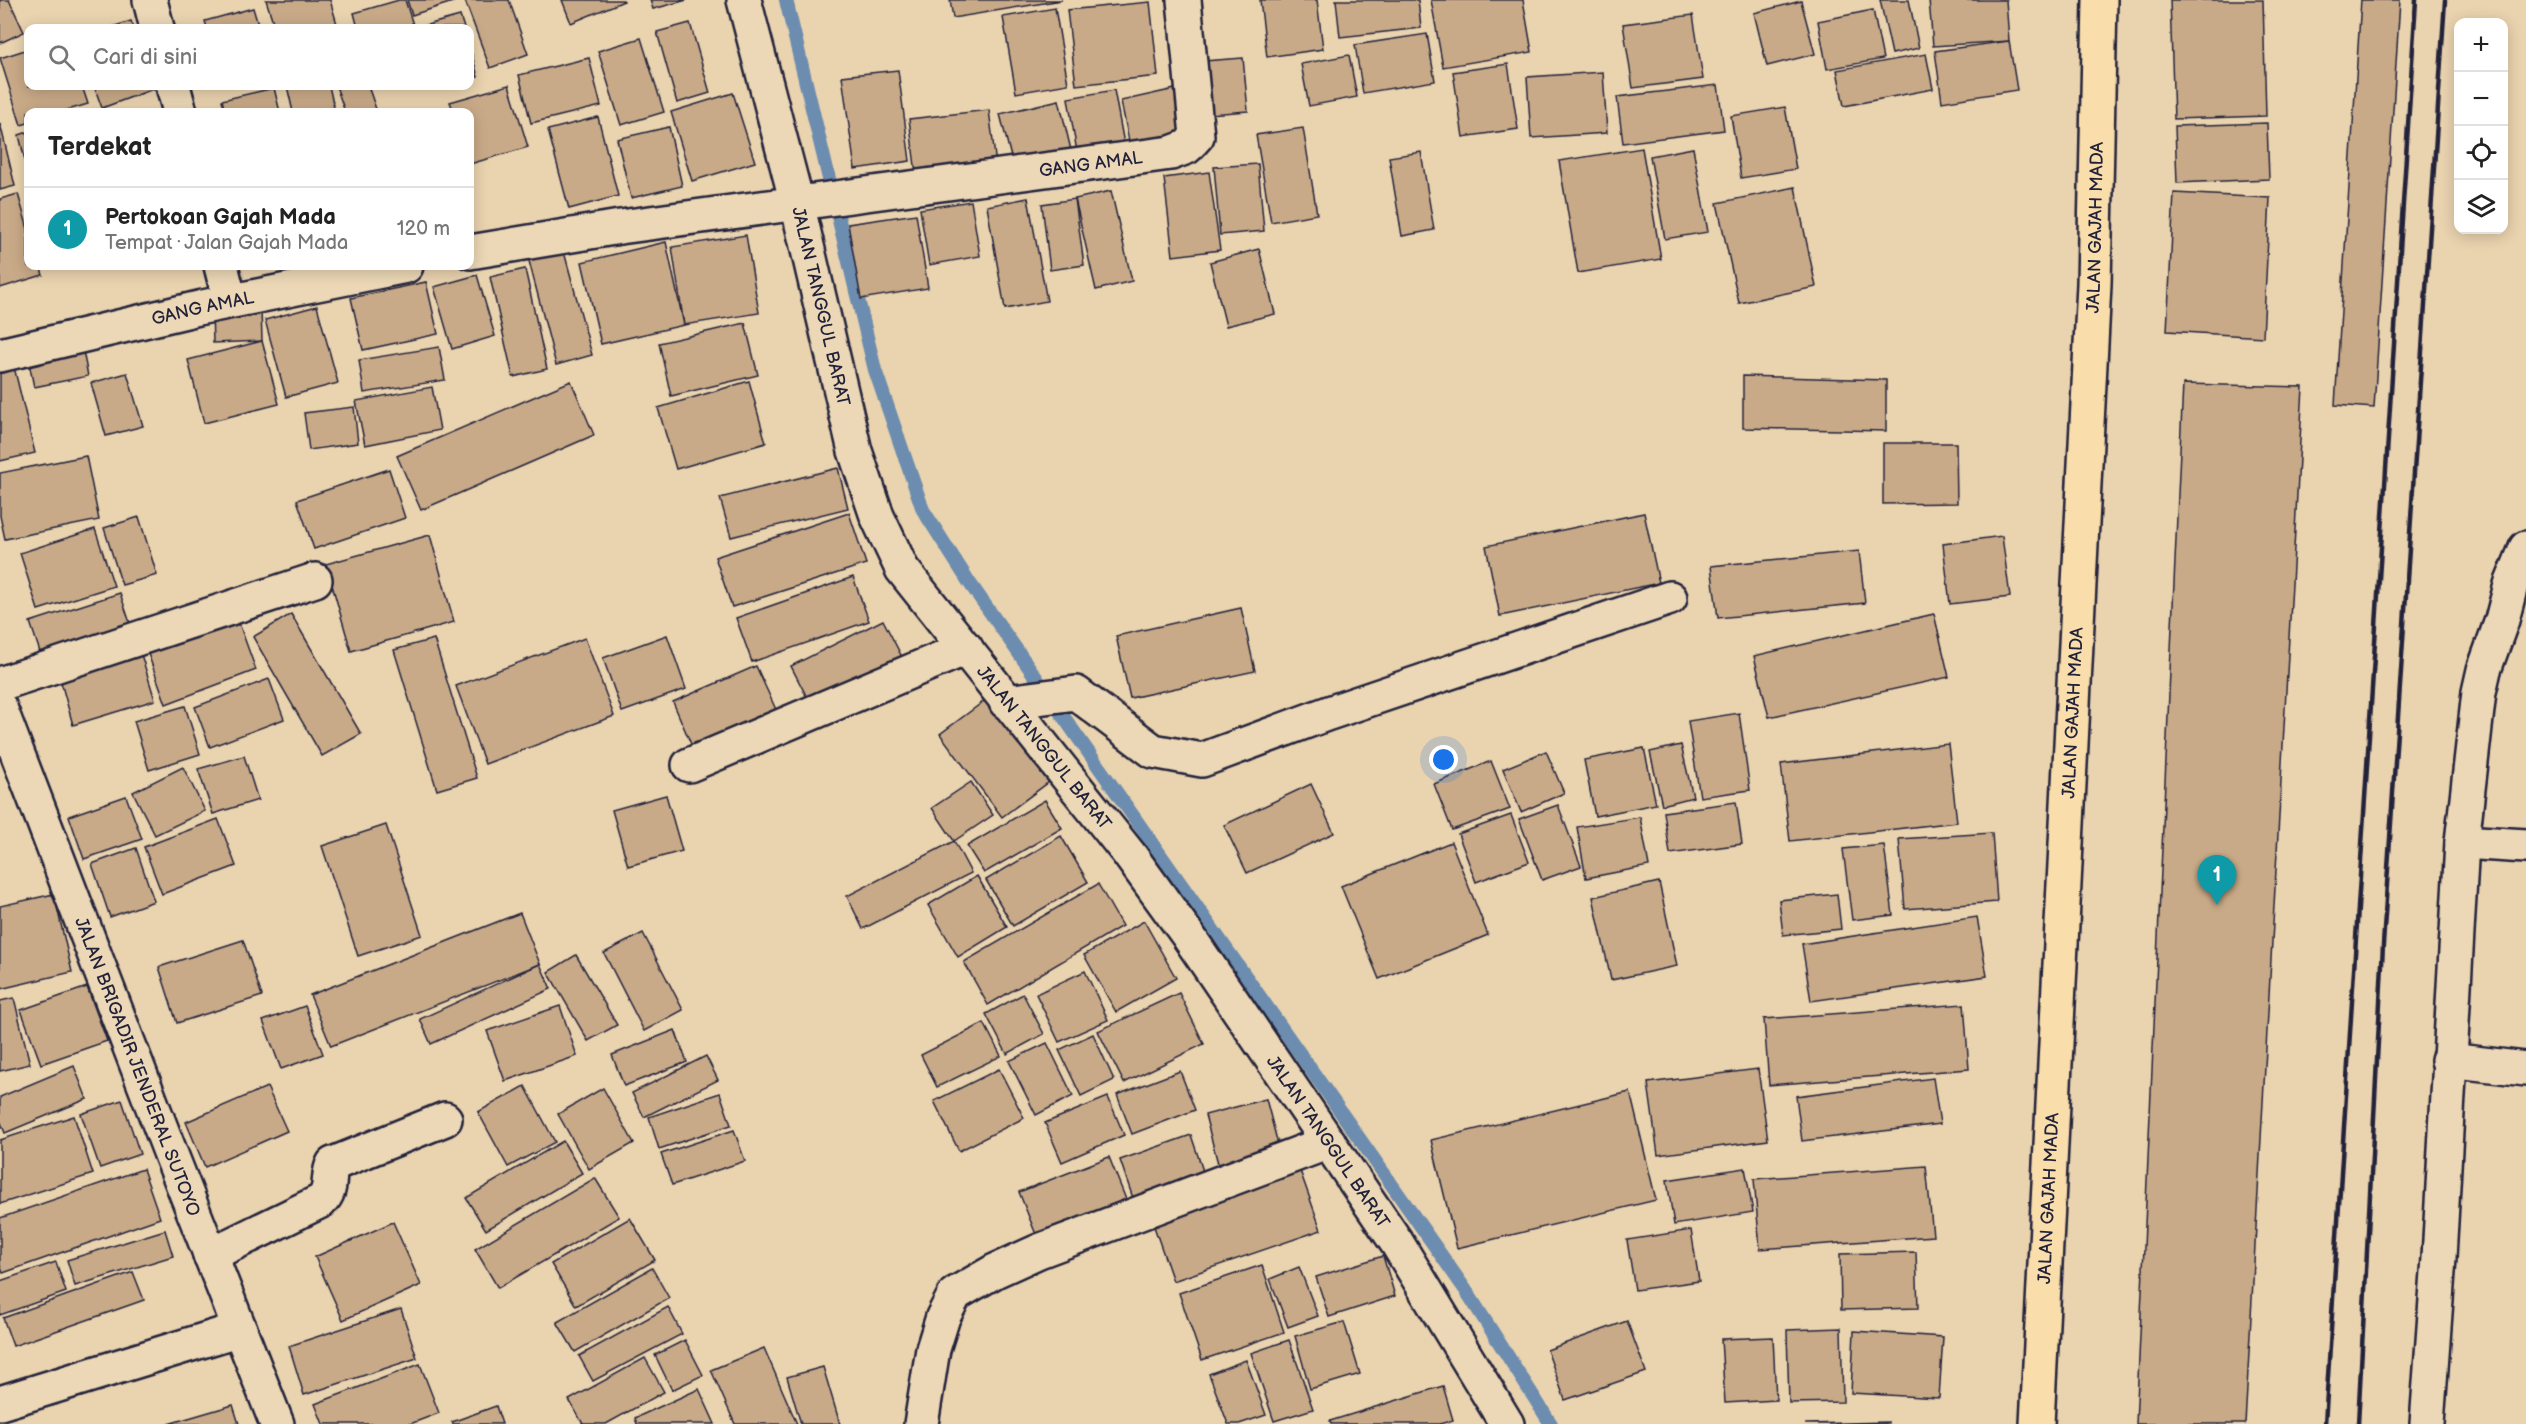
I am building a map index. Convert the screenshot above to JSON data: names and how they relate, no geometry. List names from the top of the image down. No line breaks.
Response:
{"streets":{"highway":["JALAN GAJAH MADA"],"street":["GANG AMAL","JALAN TANGGUL BARAT","JALAN BRIGADIR JENDERAL SUTOYO"]},"crossings":[["GANG AMAL","JALAN TANGGUL BARAT"]],"page":{"map_buttons":["+","−"],"search":"Cari di sini","heading":"Terdekat","list":[{"mark":"1","name":"Pertokoan Gajah Mada","note":"Tempat · Jalan Gajah Mada","value":"120 m"}],"pins":"1"}}
